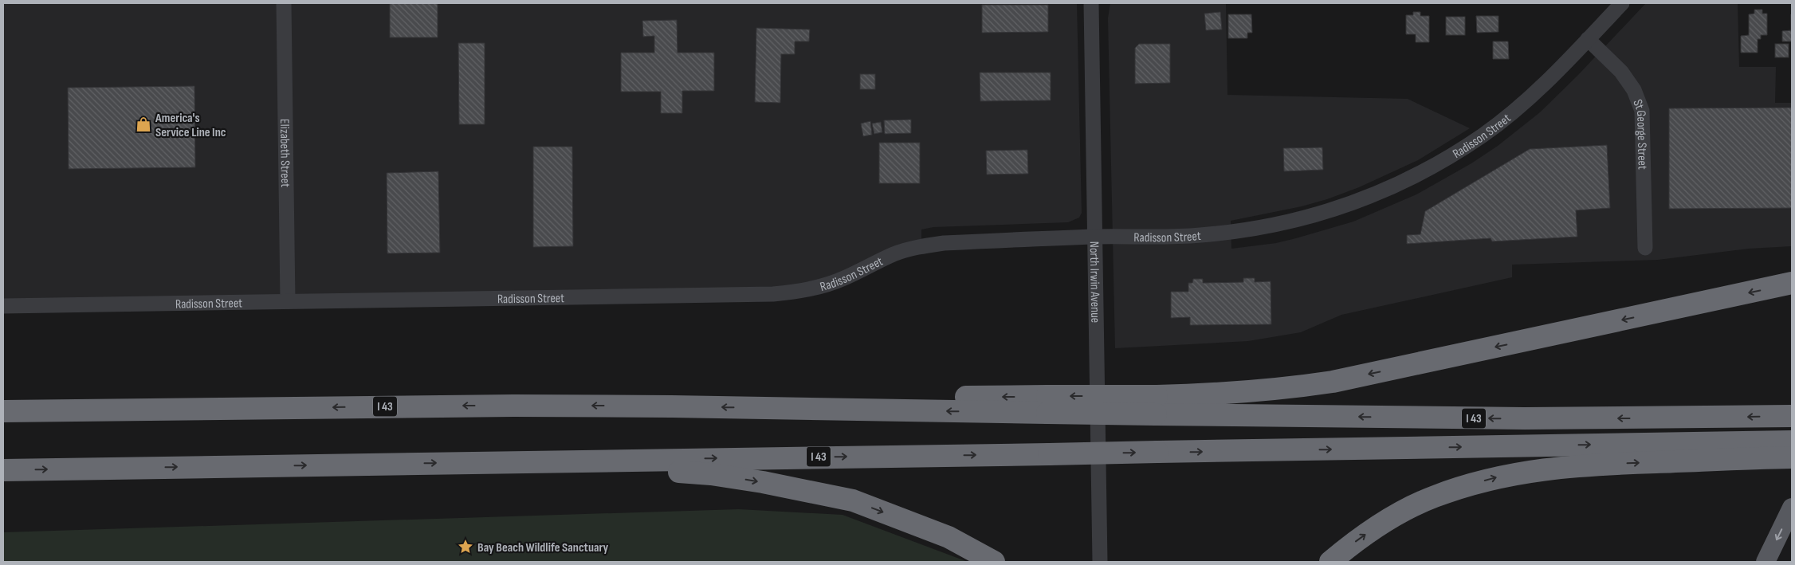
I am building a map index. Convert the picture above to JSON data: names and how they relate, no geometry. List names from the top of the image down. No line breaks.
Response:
{"streets":{"highway":["I 43"],"street":["Radisson Street","St George Street","Elizabeth Street","North Irwin Avenue"]},"crossings":[["Radisson Street","St George Street"],["Radisson Street","Elizabeth Street"],["Radisson Street","North Irwin Avenue"]],"places":{"shop":["America's Service Line Inc"],"place":["Bay Beach Wildlife Sanctuary"]}}
